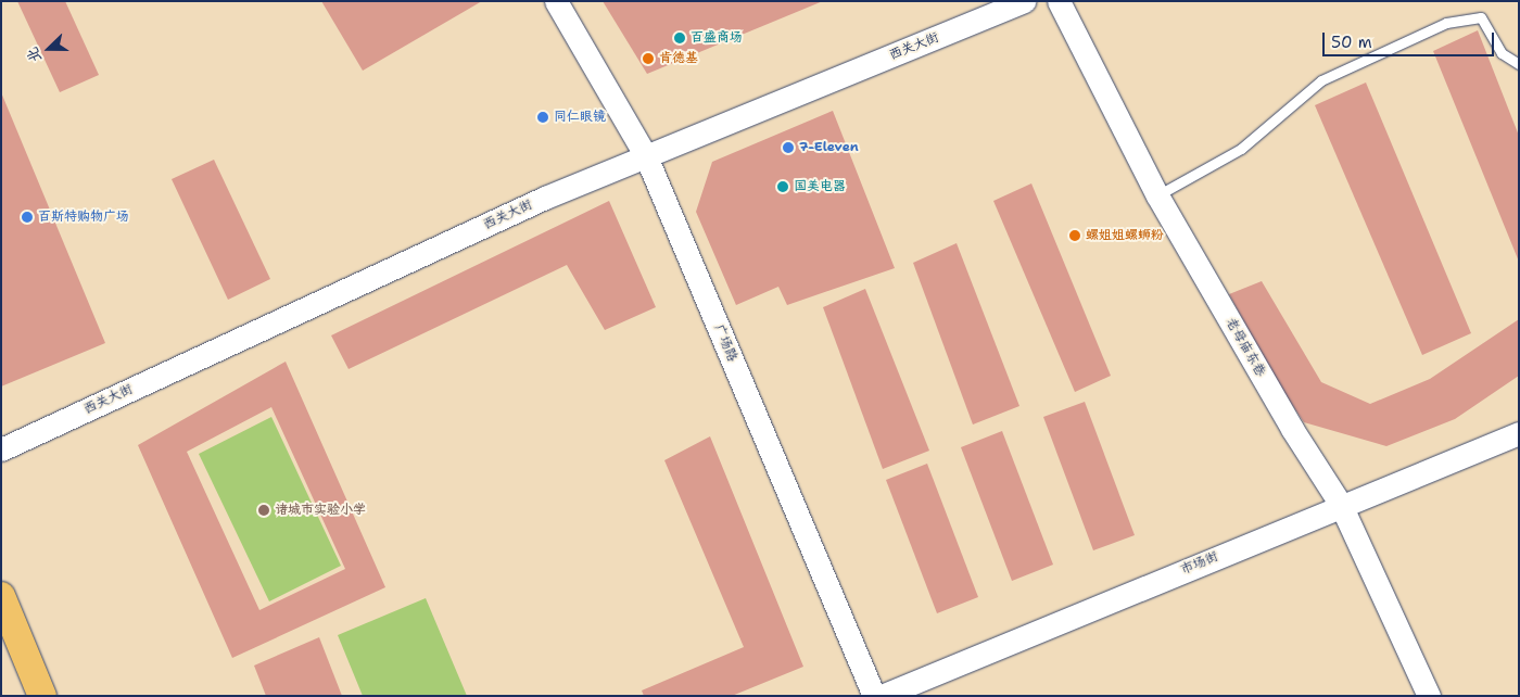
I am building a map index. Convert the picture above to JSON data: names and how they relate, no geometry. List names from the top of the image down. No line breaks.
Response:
{"streets":{"street":["西关大街","广场路","老母庙东巷","市场街"]},"crossings":[["西关大街","广场路"],["老母庙东巷","市场街"]],"places":["百盛商场","肯德基","同仁眼镜","7-Eleven","国美电器","百斯特购物广场","螺姐姐螺蛳粉","诸城市实验小学"],"scale_bar":"50 m","north":"left"}
